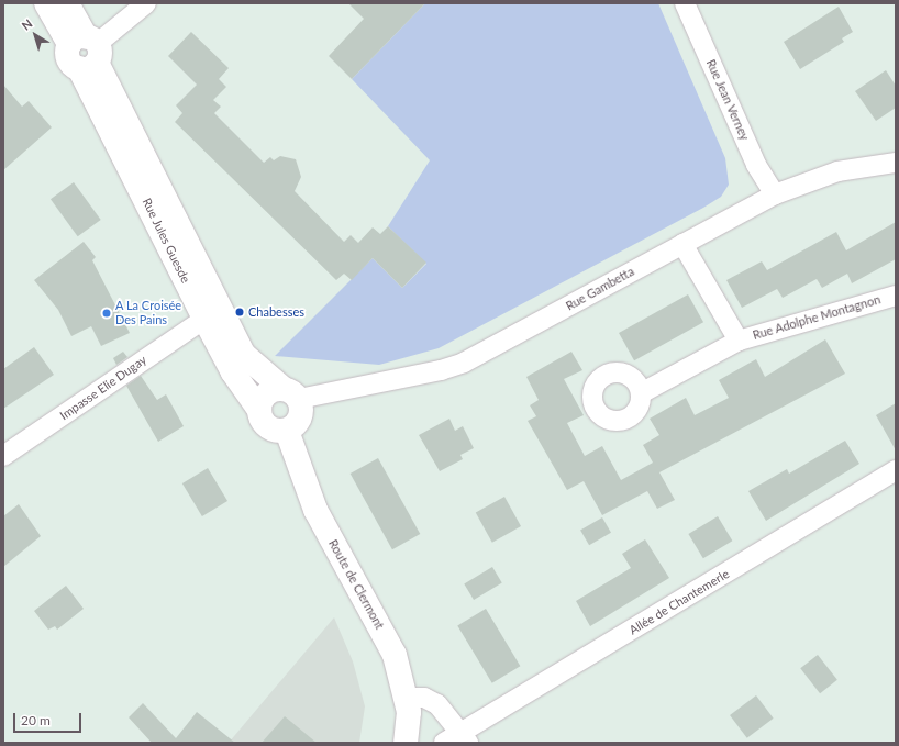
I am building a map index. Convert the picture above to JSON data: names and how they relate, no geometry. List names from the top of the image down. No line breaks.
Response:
{"streets":{"main road":["Rue Jules Guesde","Route de Clermont"],"street":["Rue Jean Verney","Rue Gambetta","Rue Adolphe Montagnon","Impasse Elie Dugay","Allée de Chantemerle"]},"crossings":[["Rue Jean Verney","Rue Gambetta"],["Rue Jules Guesde","Rue Gambetta"],["Rue Jules Guesde","Impasse Elie Dugay"],["Rue Jules Guesde","Route de Clermont"],["Rue Gambetta","Rue Adolphe Montagnon"],["Rue Gambetta","Route de Clermont"]],"places":["Chabesses","A La Croisée Des Pains"],"scale_bar":"20 m","north":"top left"}
